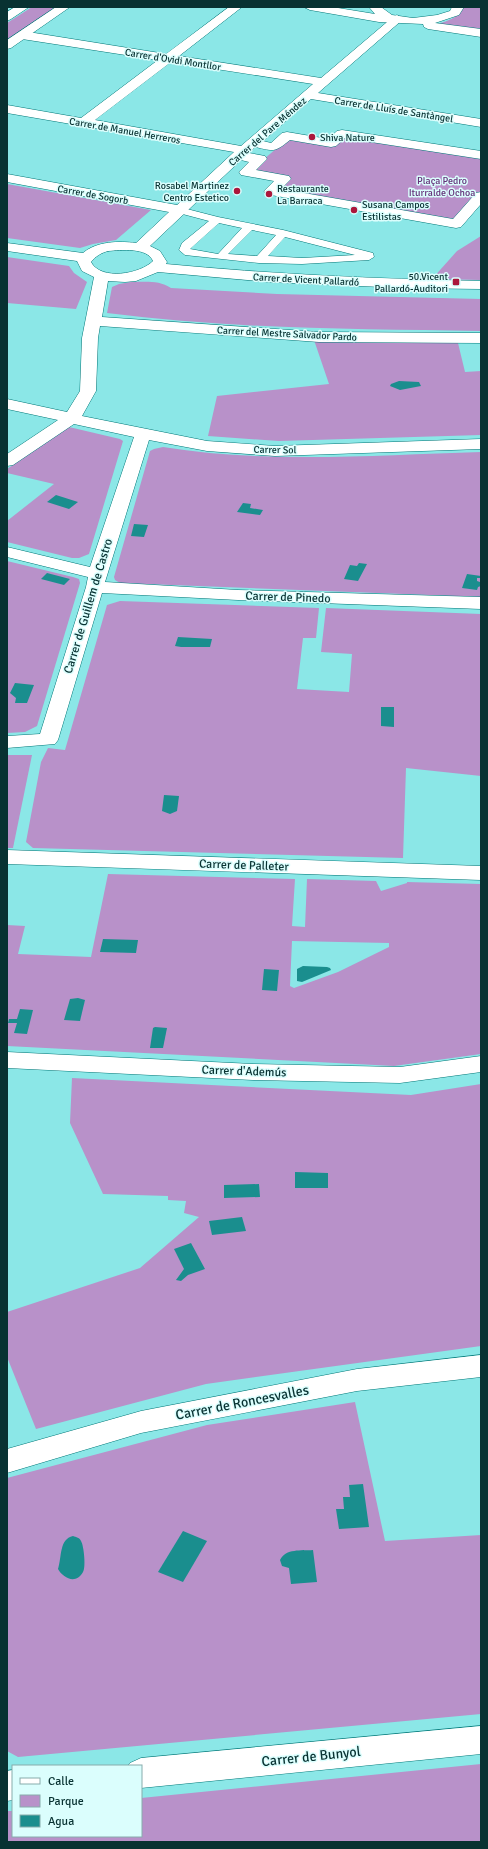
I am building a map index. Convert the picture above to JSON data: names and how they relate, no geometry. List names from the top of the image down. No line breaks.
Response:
{"streets":{"street":["Carrer d'Ovidi Montllor","Carrer de Lluís de Santàngel","Carrer de Manuel Herreros","Carrer del Pare Méndez","Carrer de Sogorb","Carrer de Vicent Pallardó","Carrer del Mestre Salvador Pardo","Carrer Sol","Carrer de Pinedo","Carrer de Guillem de Castro","Carrer de Palleter","Carrer d'Ademús","Carrer de Roncesvalles","Carrer de Bunyol"]},"crossings":[["Carrer d'Ovidi Montllor","Carrer del Pare Méndez"],["Carrer de Lluís de Santàngel","Carrer del Pare Méndez"],["Carrer de Manuel Herreros","Carrer del Pare Méndez"],["Carrer del Pare Méndez","Carrer de Sogorb"],["Carrer Sol","Carrer de Guillem de Castro"],["Carrer de Pinedo","Carrer de Guillem de Castro"]],"parks":["Plaça Pedro Iturralde Ochoa"],"places":{"other":["Shiva Nature","Rosabel Martinez Centro Estetico","Restaurante La Barraca","Susana Campos Estilistas"],"transit":["50.Vicent Pallardó-Auditori"]},"legend":["Calle","Parque","Agua"]}
